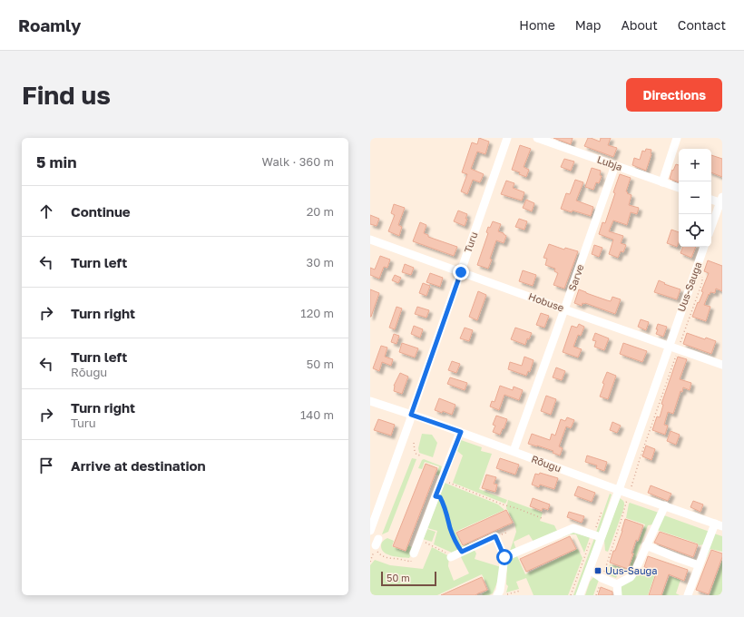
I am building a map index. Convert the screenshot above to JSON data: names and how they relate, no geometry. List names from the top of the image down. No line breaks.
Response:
{"streets":{"street":["Lubja","Turu","Sarve","Uus-Sauga","Hobuse","Rõugu"]},"crossings":[["Lubja","Sarve"],["Turu","Hobuse"],["Turu","Rõugu"],["Sarve","Hobuse"],["Sarve","Rõugu"],["Uus-Sauga","Hobuse"],["Uus-Sauga","Rõugu"]],"places":{"transit":["Uus-Sauga"]},"scale_bar":"50 m","page":{"header":"Roamly","nav":["Home","Map","About","Contact"],"buttons":"Directions","title":"Find us","heading":["5 min","Walk · 360 m"],"map_buttons":["+","−"],"list":[["Continue","20 m"],["Turn left","30 m"],["Turn right","120 m"],["Turn left","Rõugu","50 m"],["Turn right","Turu","140 m"],"Arrive at destination"],"scale":"50 m"}}
